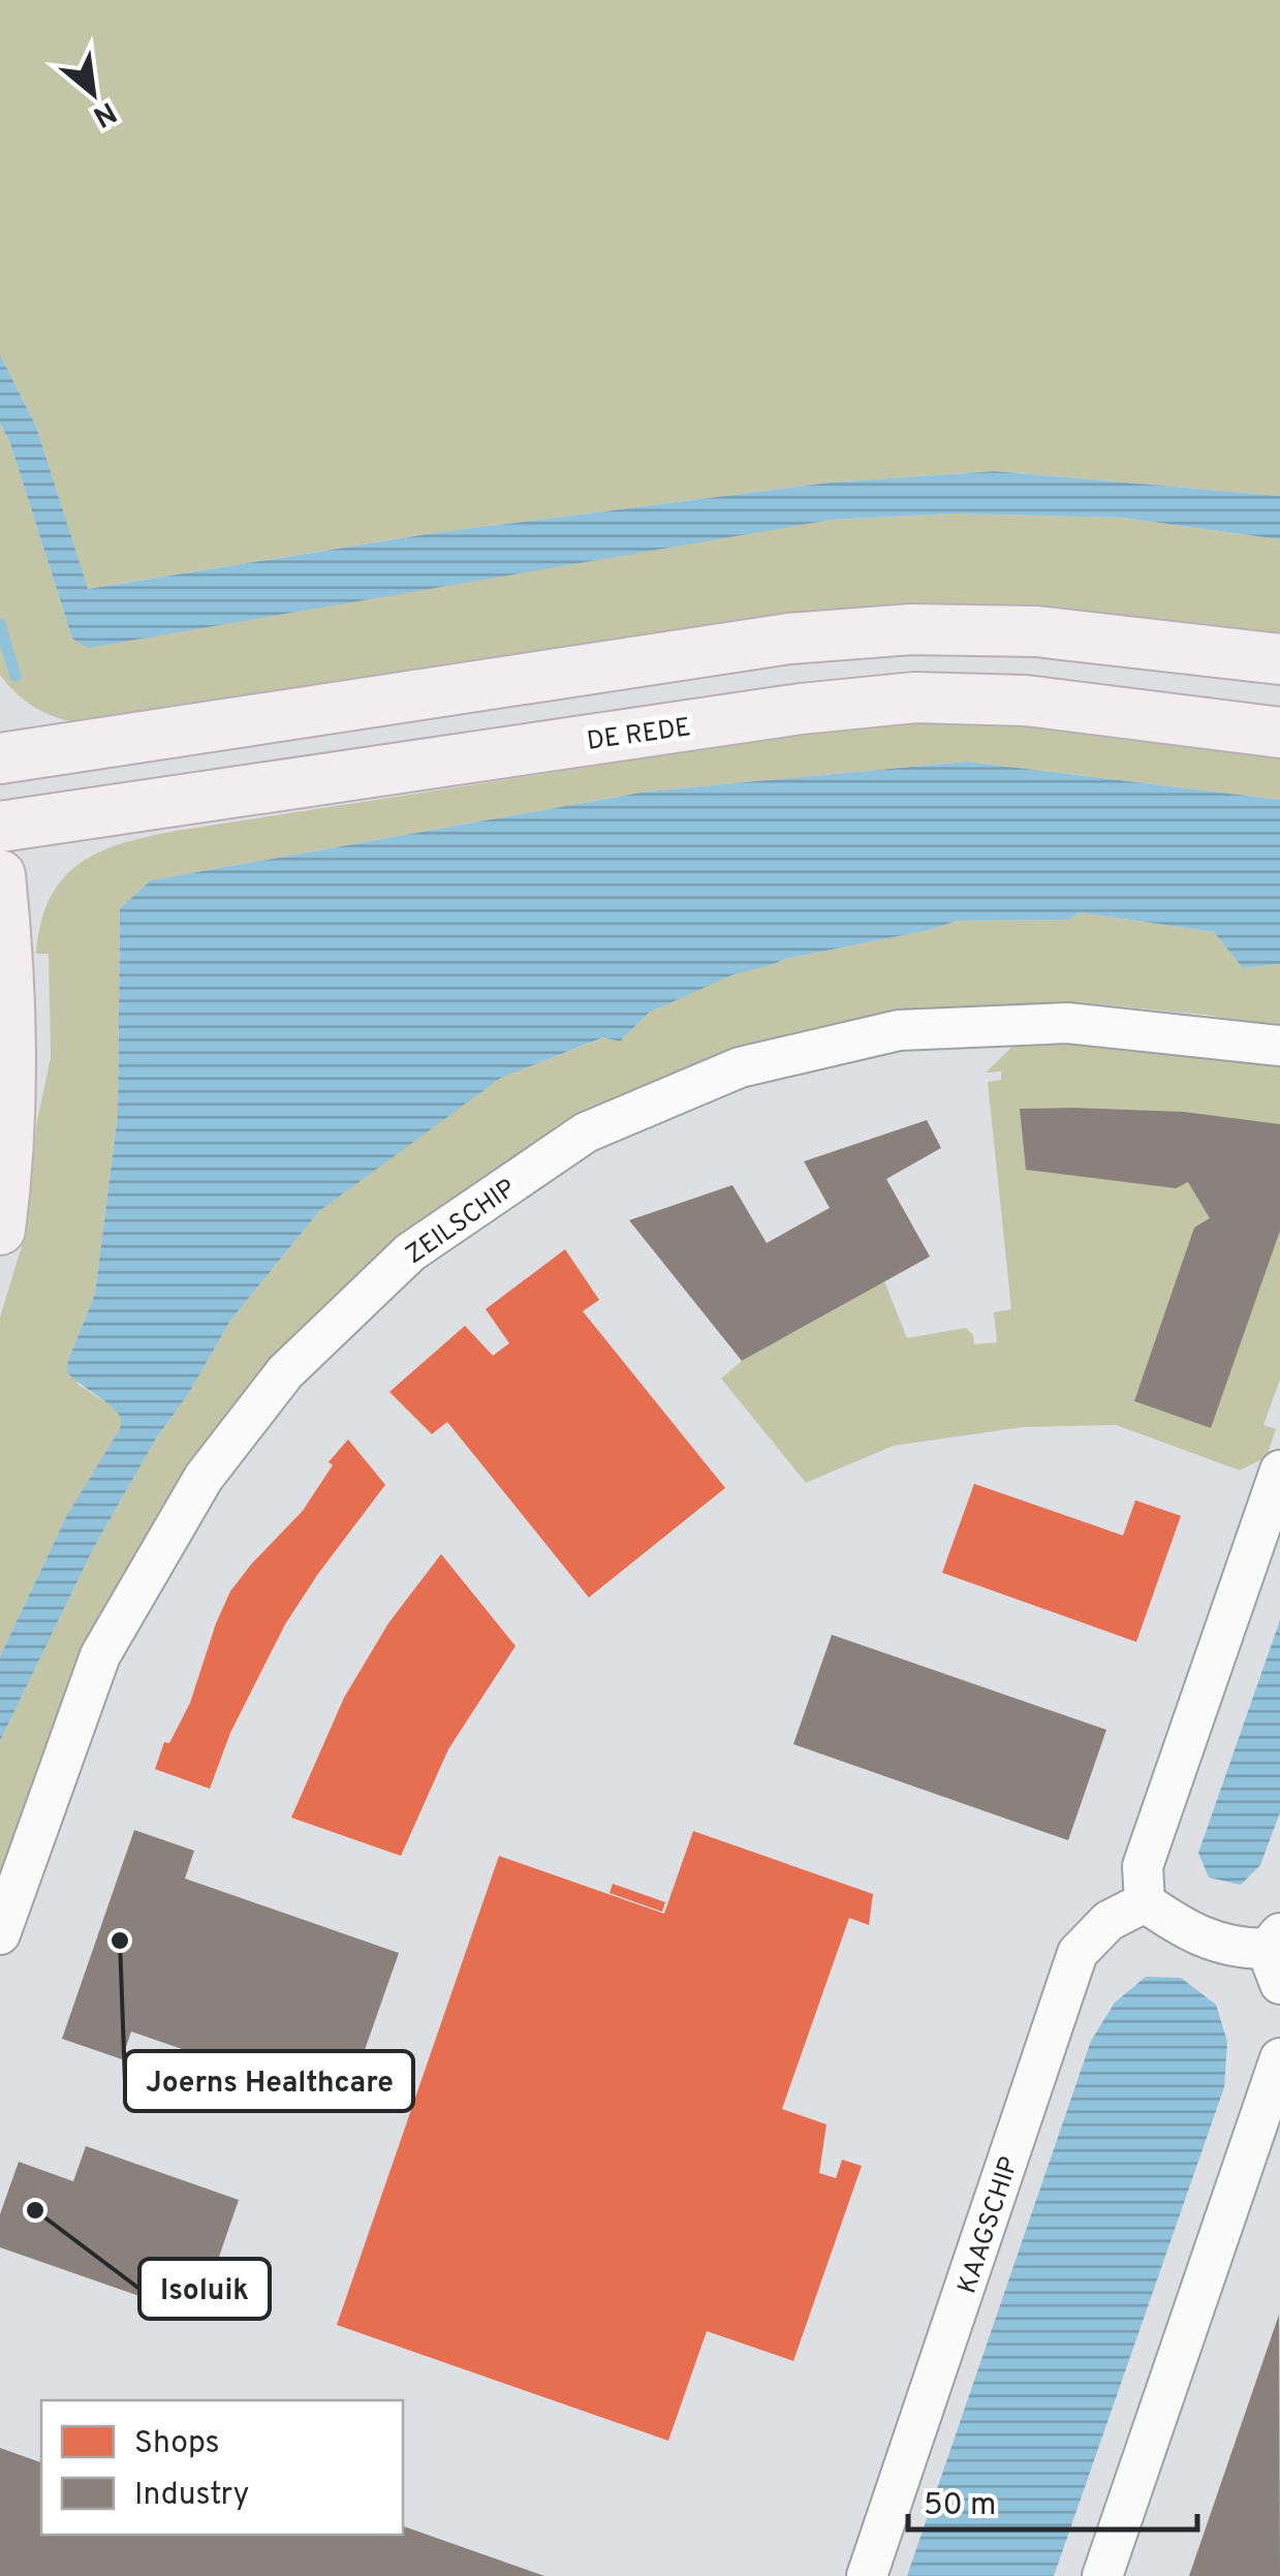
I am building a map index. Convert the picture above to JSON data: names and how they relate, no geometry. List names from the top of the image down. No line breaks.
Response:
{"streets":{"main road":["DE REDE"],"street":["ZEILSCHIP","KAAGSCHIP"]},"places":["Joerns Healthcare","Isoluik"],"legend":["Shops","Industry"],"scale_bar":"50 m","north":"bottom right"}
